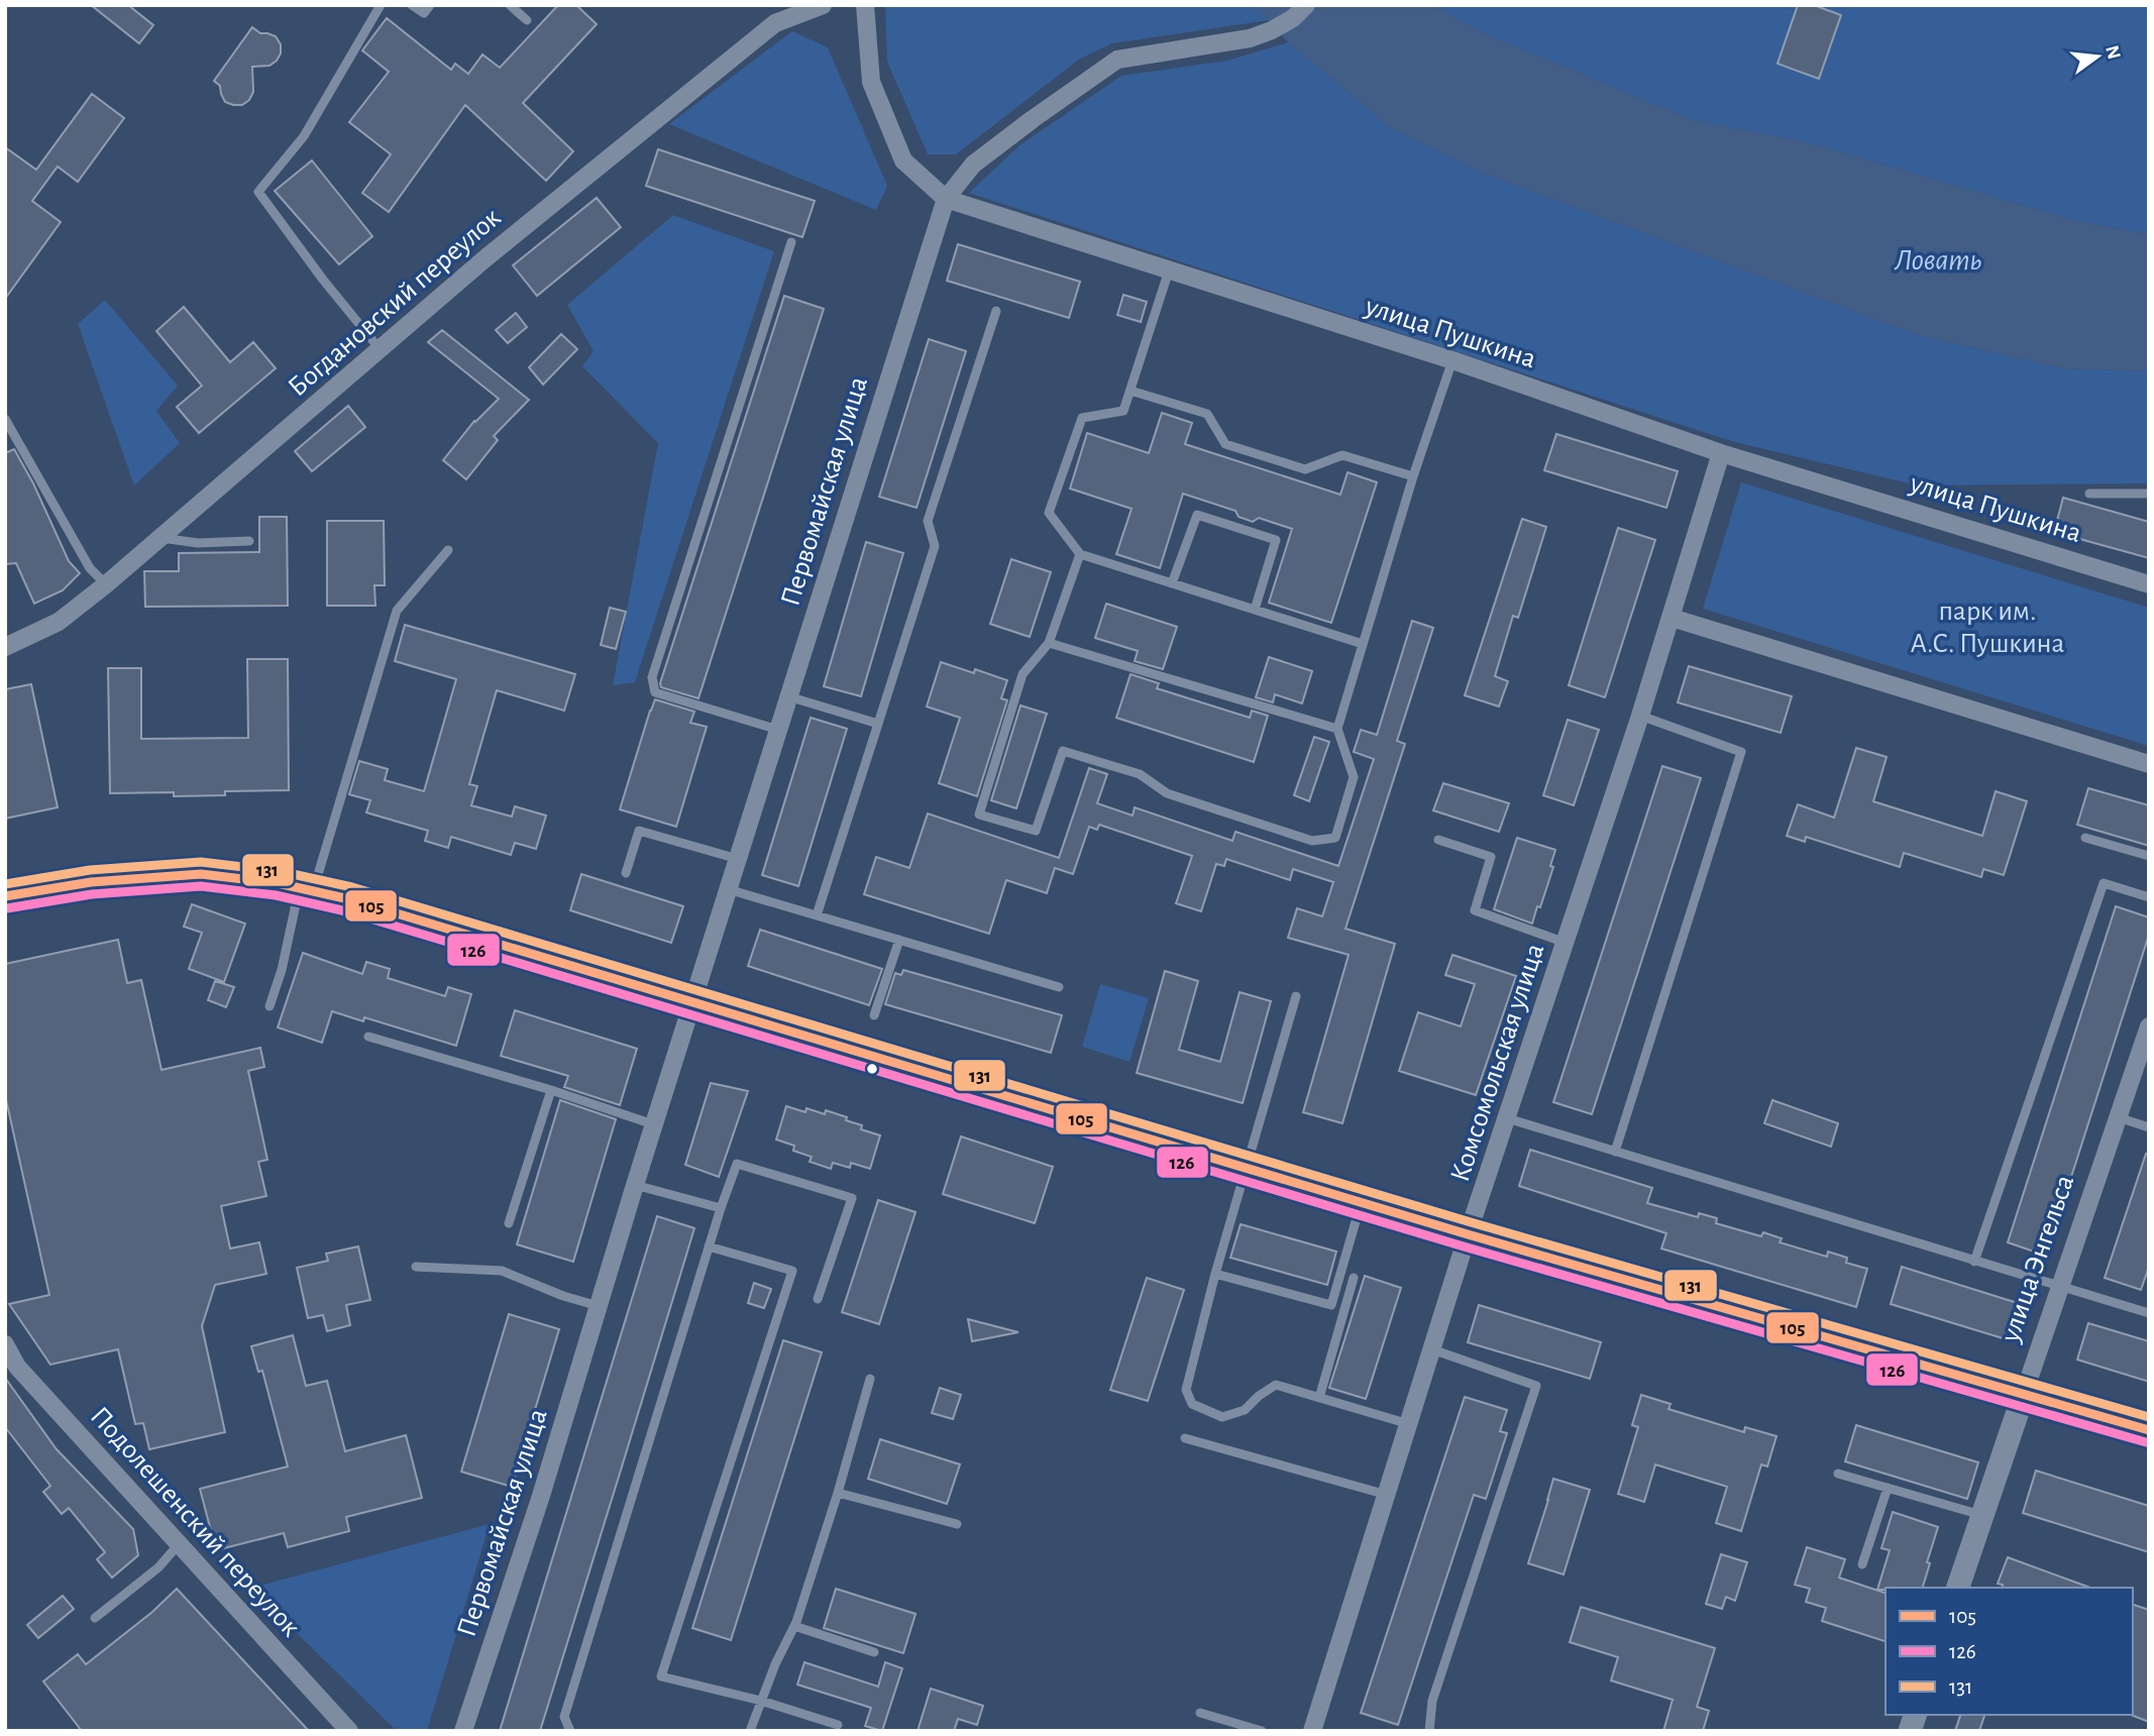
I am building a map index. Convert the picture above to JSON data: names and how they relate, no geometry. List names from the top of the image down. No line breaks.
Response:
{"streets":{"street":["Богдановский переулок","улица Пушкина","Первомайская улица","Комсомольская улица","улица Энгельса","Подолешенский переулок"]},"crossings":[["улица Пушкина","Первомайская улица"],["улица Пушкина","Комсомольская улица"]],"water":["Ловать"],"parks":["парк им. А.С. Пушкина"],"lines":["transit line 131","transit line 105","transit line 126"],"legend":["105","126","131"],"north":"right"}
